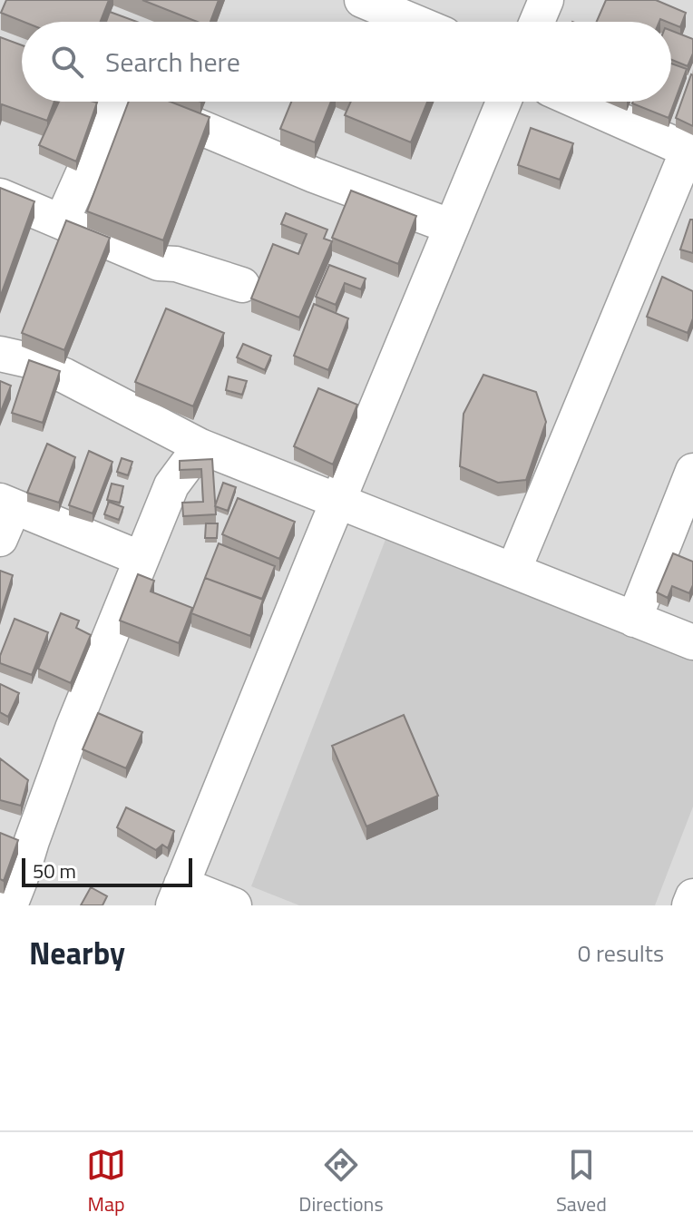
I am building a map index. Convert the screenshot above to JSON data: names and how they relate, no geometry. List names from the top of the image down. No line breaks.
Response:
{"scale_bar":"50 m","page":{"search":"Search here","scale":"50 m","heading":["Nearby","0 results"],"nav":["Map","Directions","Saved"]}}
